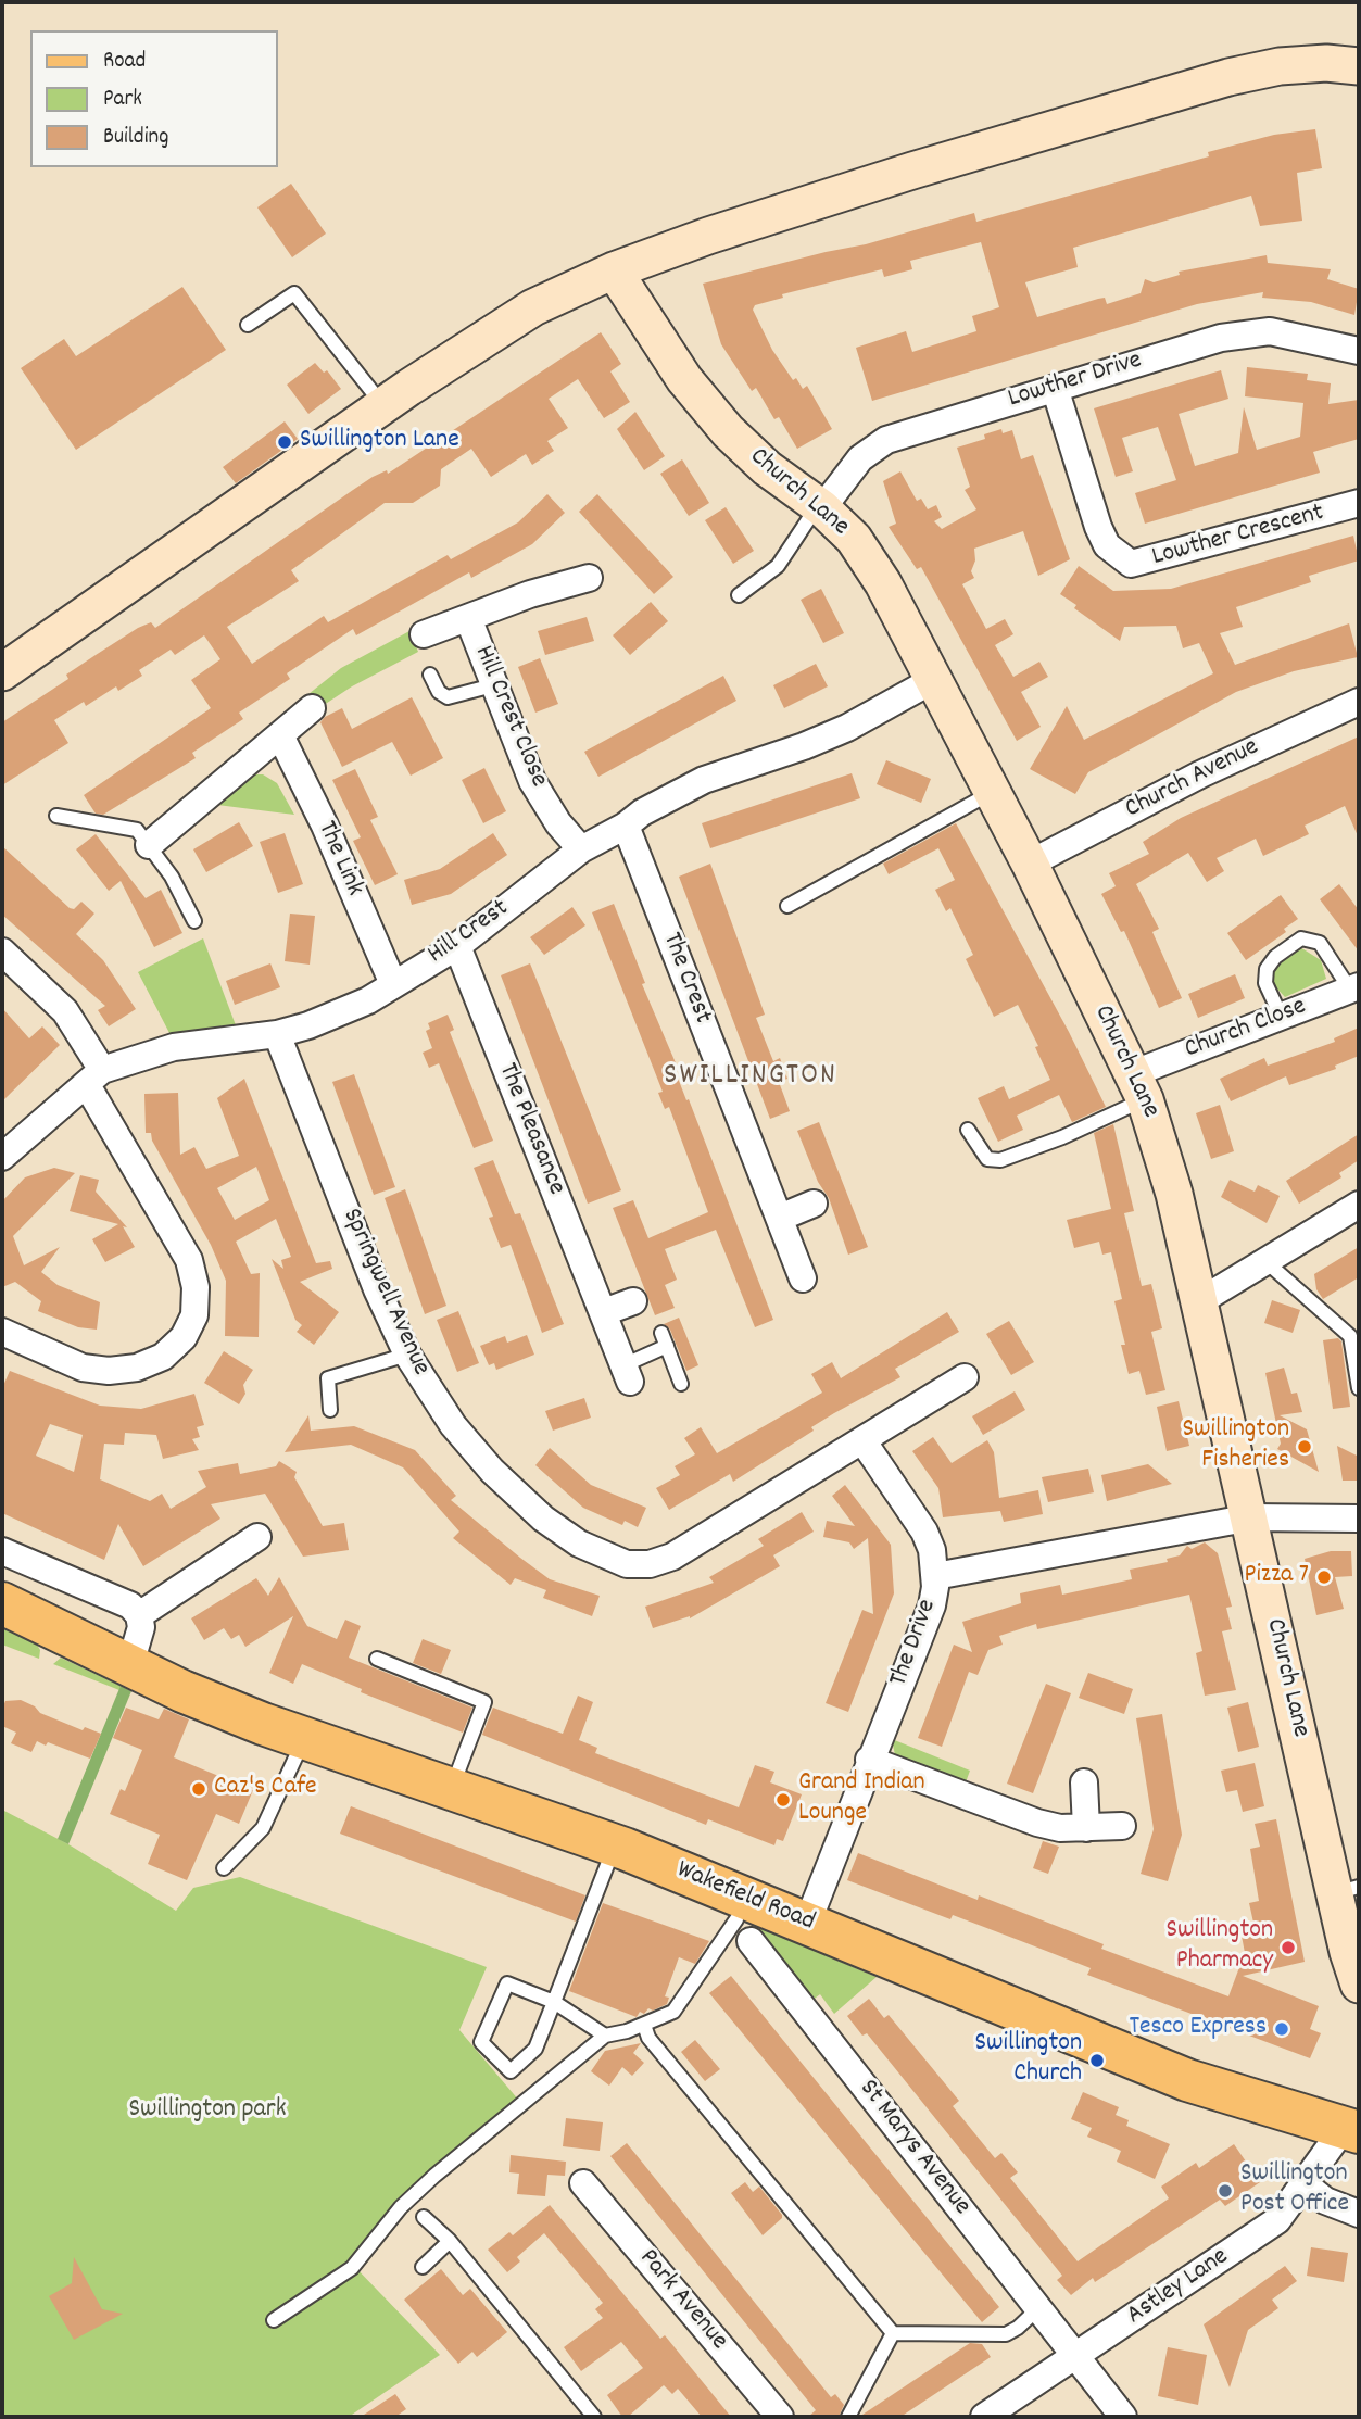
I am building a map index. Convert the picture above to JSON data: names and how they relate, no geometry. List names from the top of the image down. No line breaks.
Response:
{"streets":{"main road":["Wakefield Road"],"street":["Lowther Drive","Church Lane","Lowther Crescent","Hill Crest Close","Church Avenue","The Link","Hill Crest","The Crest","Church Close","The Pleasance","Springwell Avenue","The Drive","St Marys Avenue","Astley Lane","Park Avenue"]},"crossings":[["Lowther Drive","Church Lane"],["Lowther Drive","Lowther Crescent"],["Church Lane","Church Avenue"],["Church Lane","Hill Crest"],["Church Lane","Church Close"],["Church Lane","The Drive"],["Hill Crest Close","Hill Crest"],["The Link","Hill Crest"],["Hill Crest","The Crest"],["Hill Crest","The Pleasance"],["Hill Crest","Springwell Avenue"],["The Drive","Wakefield Road"],["Wakefield Road","St Marys Avenue"],["Wakefield Road","Astley Lane"],["St Marys Avenue","Astley Lane"]],"districts":["SWILLINGTON"],"parks":["Swillington park"],"places":["Swillington Lane","Swillington Fisheries","Pizza 7","Caz's Cafe","Grand Indian Lounge","Swillington Pharmacy","Tesco Express","Swillington Church","Swillington Post Office"],"legend":["Road","Park","Building"]}
